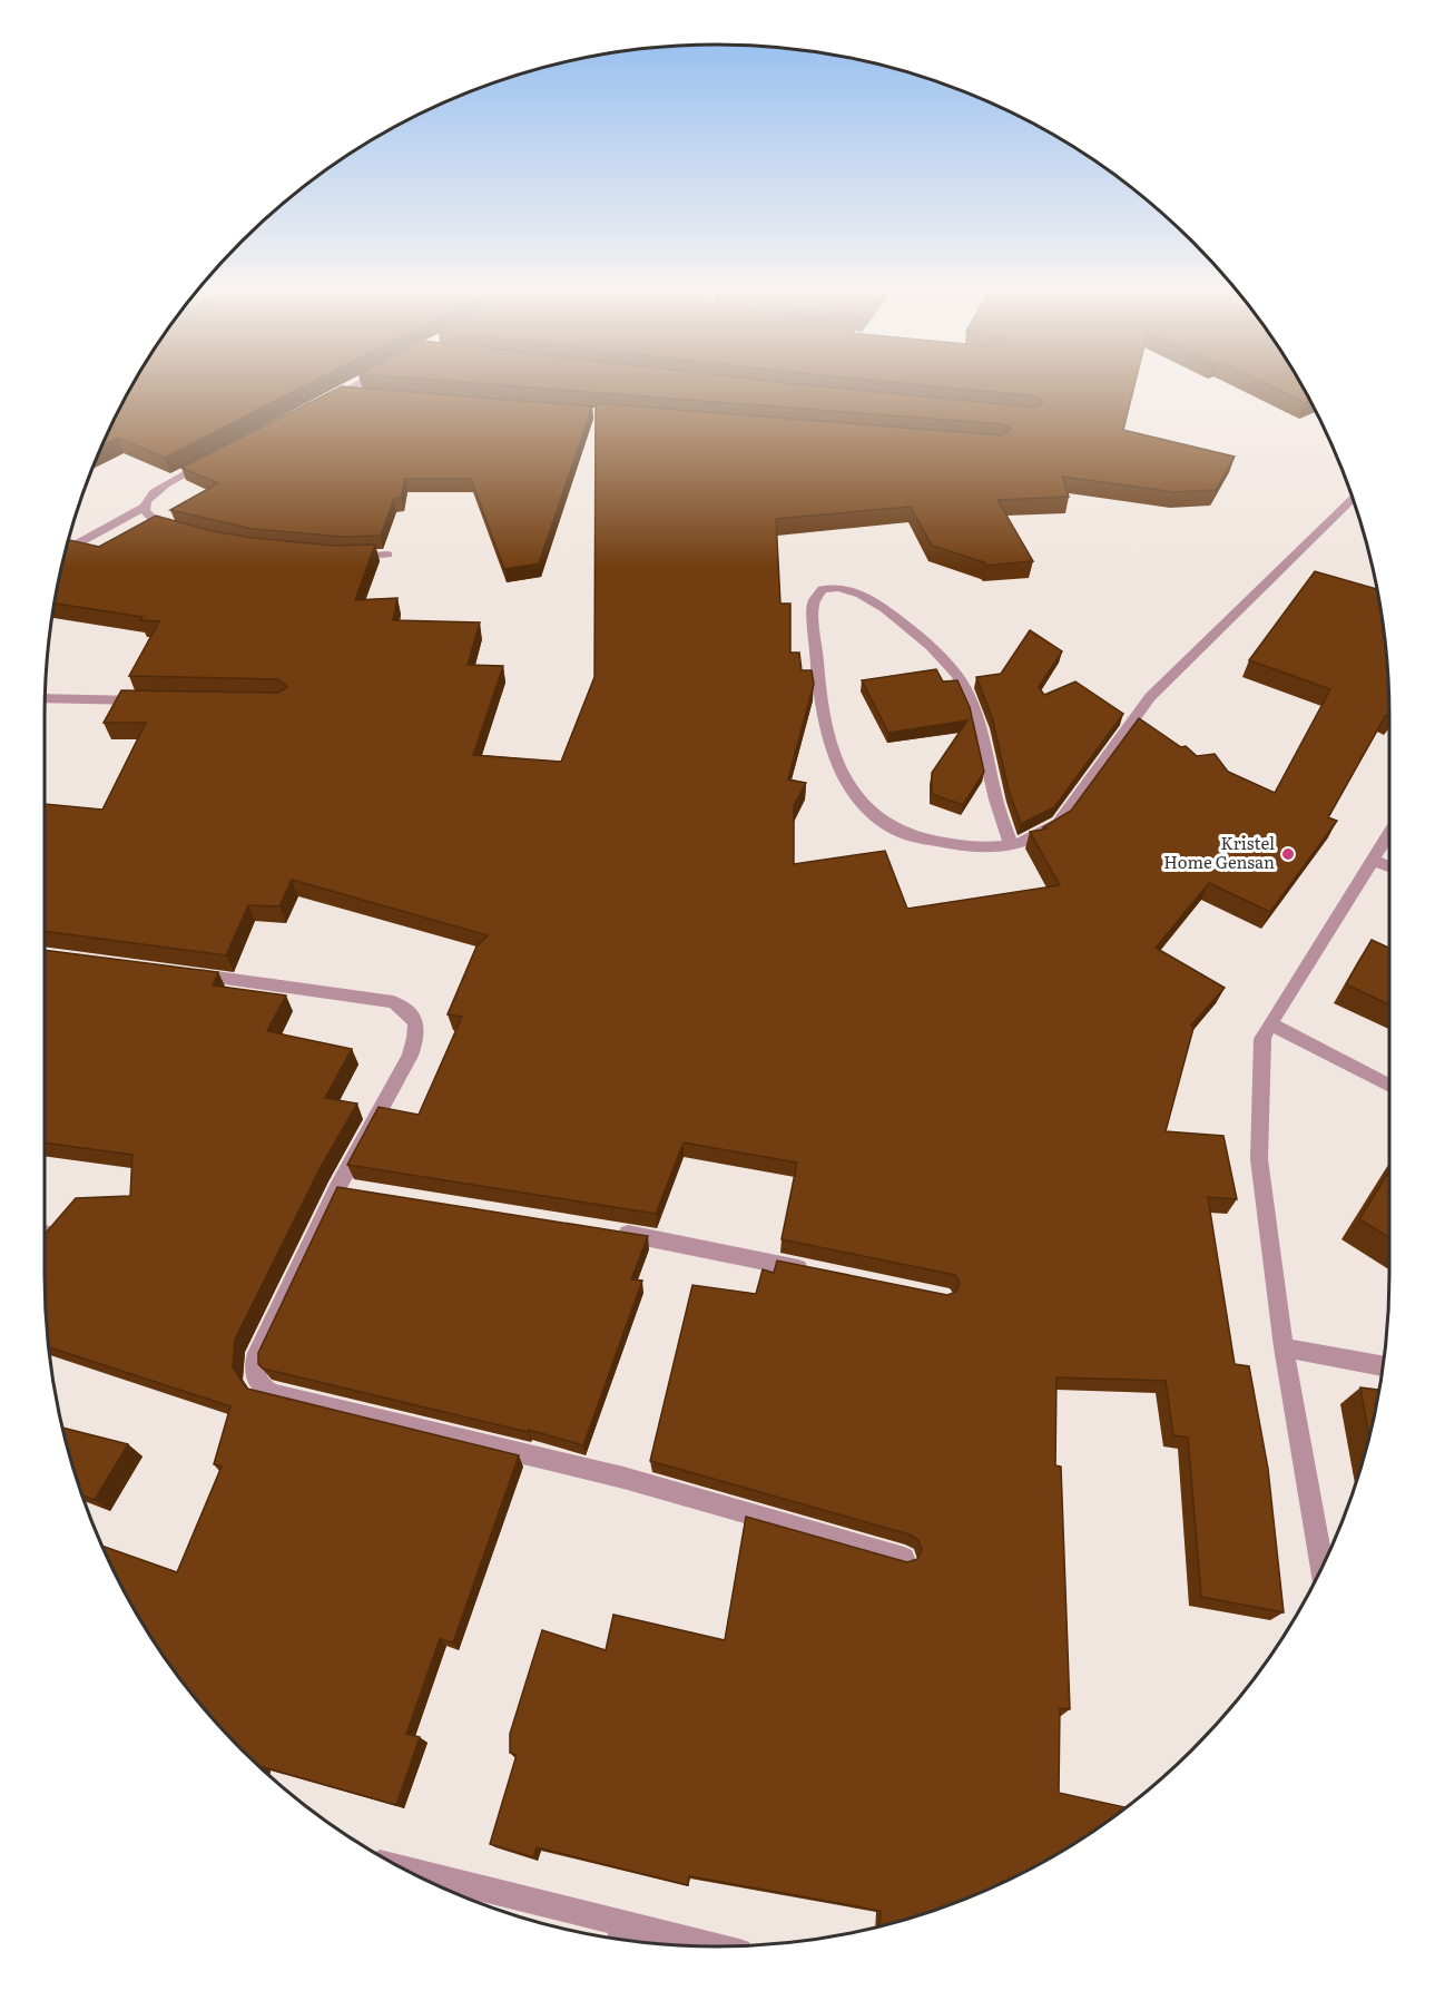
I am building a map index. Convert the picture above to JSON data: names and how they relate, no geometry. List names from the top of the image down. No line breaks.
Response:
{"places":["Kristel Home Gensan"]}
